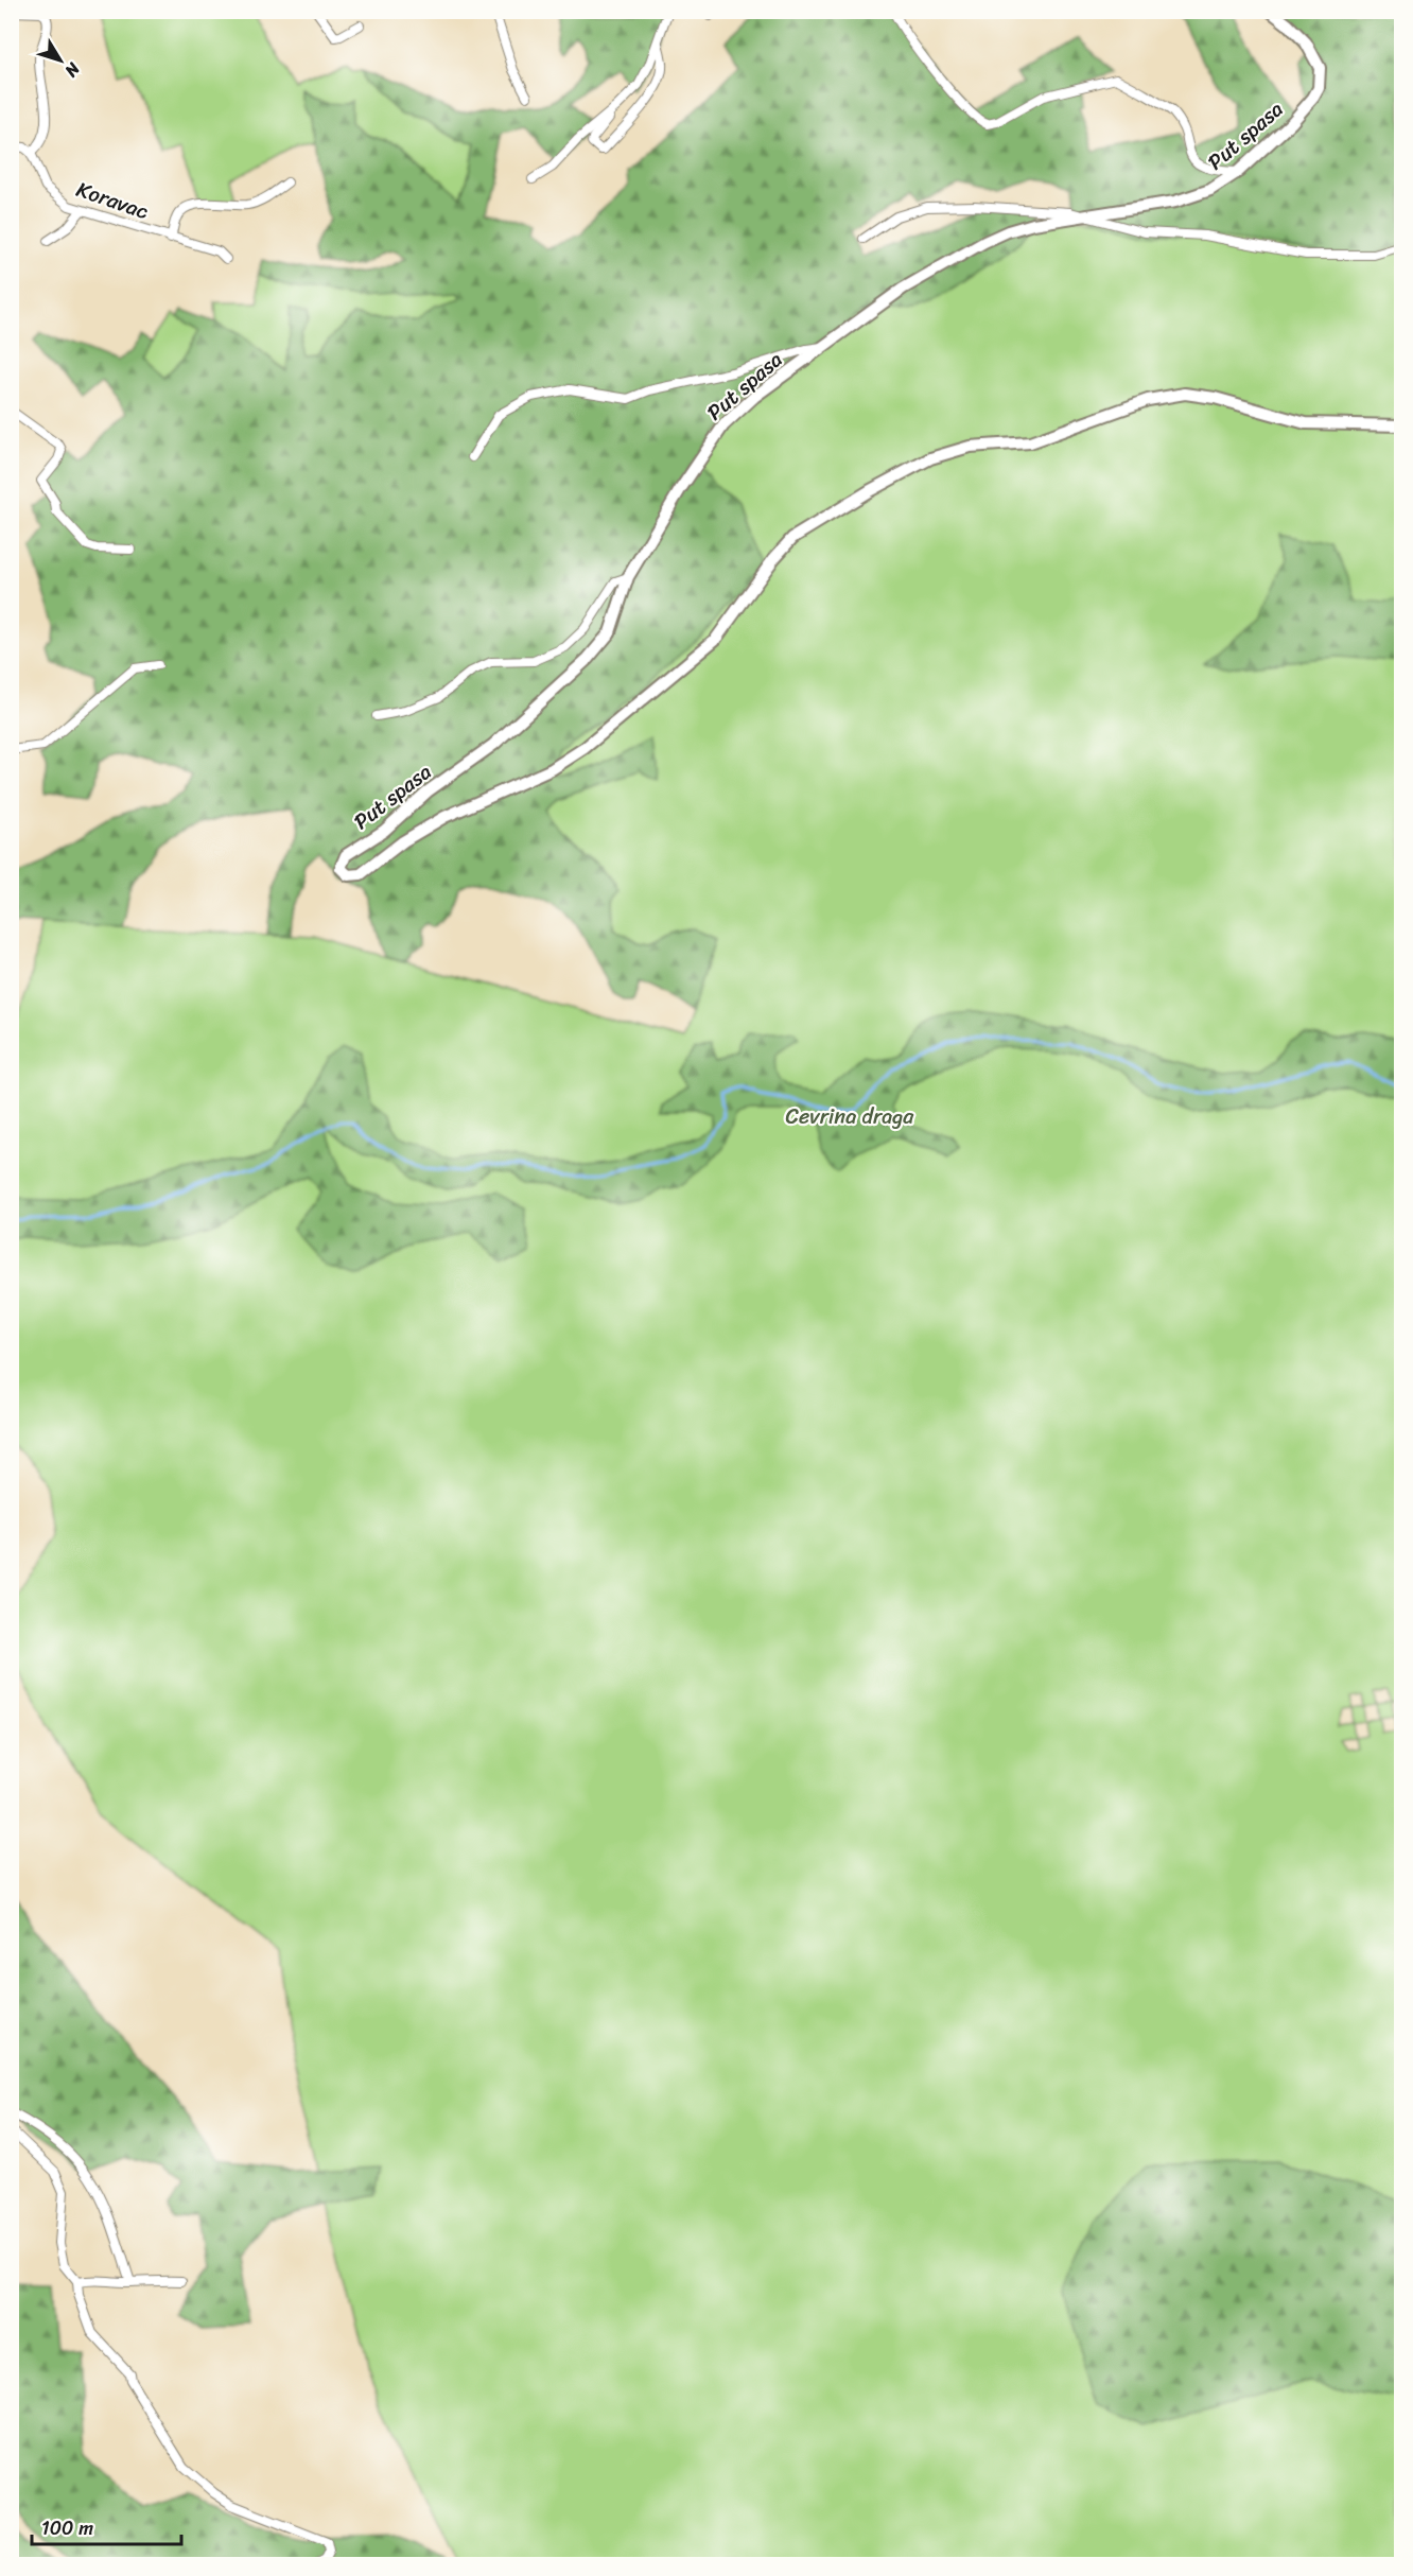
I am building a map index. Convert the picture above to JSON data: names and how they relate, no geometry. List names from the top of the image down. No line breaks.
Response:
{"streets":{"street":["Put spasa","Koravac"]},"parks":["Cevrina draga"],"scale_bar":"100 m","north":"bottom right"}
